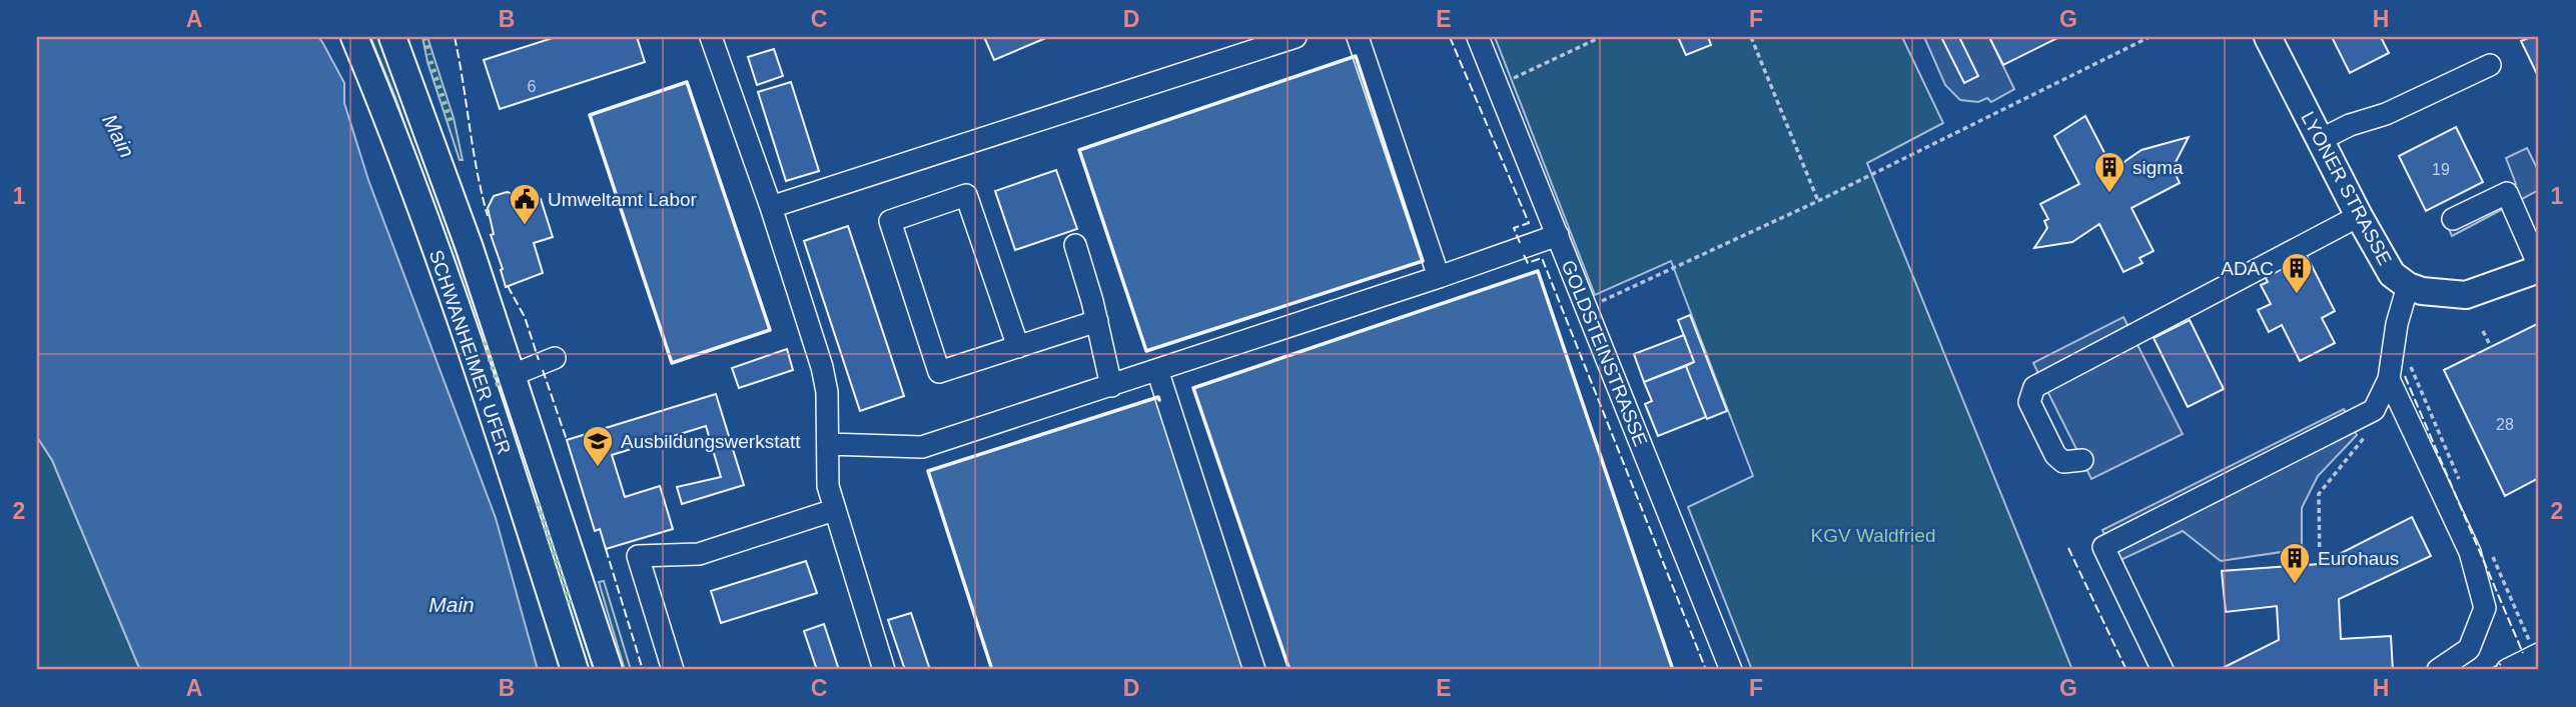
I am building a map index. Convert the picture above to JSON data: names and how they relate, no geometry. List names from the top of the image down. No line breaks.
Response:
{"streets":{"main road":["LYONER STRASSE","SCHWANHEIMER UFER"],"street":["GOLDSTEINSTRASSE"]},"water":["Main"],"parks":["KGV Waldfried"],"places":{"building":["sigma","ADAC","Eurohaus"],"public building":["Umweltamt Labor"],"school or university":["Ausbildungswerkstatt"]},"house_numbers":["6","19","28"],"grid":{"columns":["A","B","C","D","E","F","G","H"],"rows":["1","2"]}}
